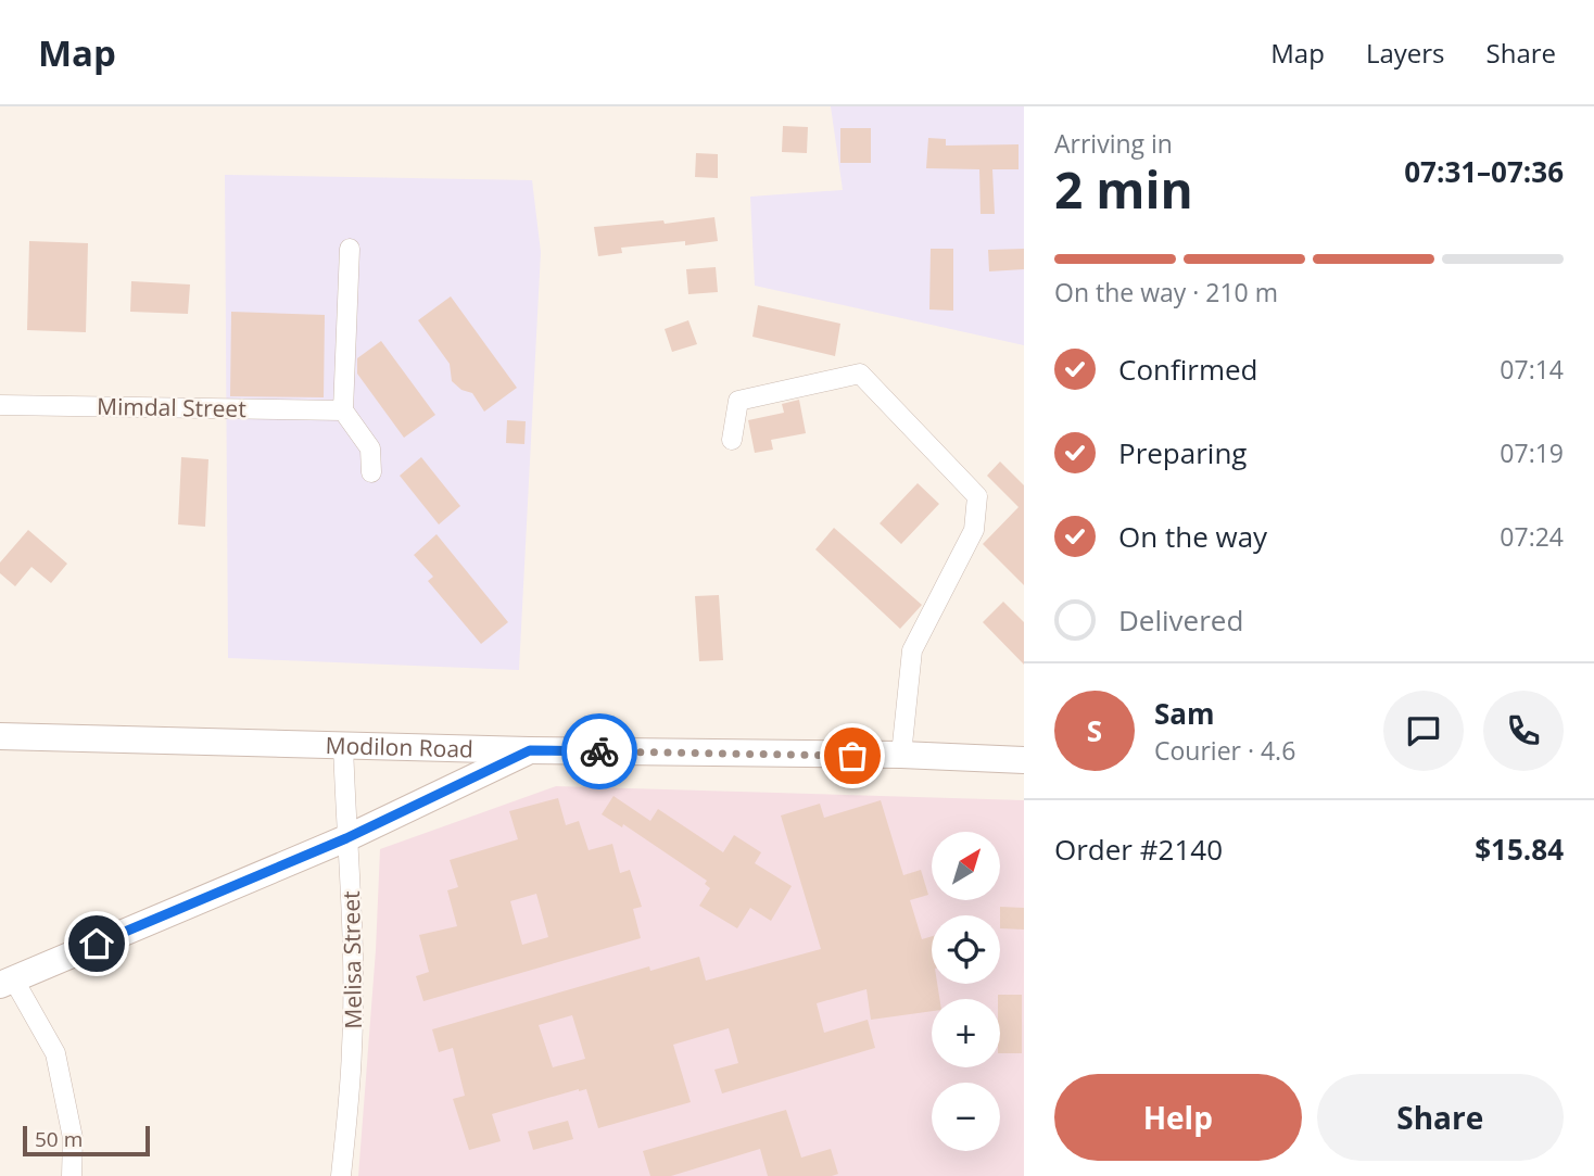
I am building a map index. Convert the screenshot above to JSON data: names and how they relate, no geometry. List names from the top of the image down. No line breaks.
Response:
{"streets":{"main road":["Modilon Road"],"street":["Mimdal Street","Melisa Street"]},"crossings":[["Modilon Road","Melisa Street"]],"scale_bar":"50 m","north":"top right","page":{"header":"Map","nav":["Map","Layers","Share"],"heading":["2 min","Arriving in","07:31–07:36"],"panel":["Sam","Courier · 4.6","Order #2140","$15.84"],"bar":"On the way · 210 m","list":[["Confirmed","07:14"],["Preparing","07:19"],["On the way","07:24"],"Delivered"],"round":"S","map_buttons":["+","−"],"buttons":["Help","Share"],"scale":"50 m"}}
